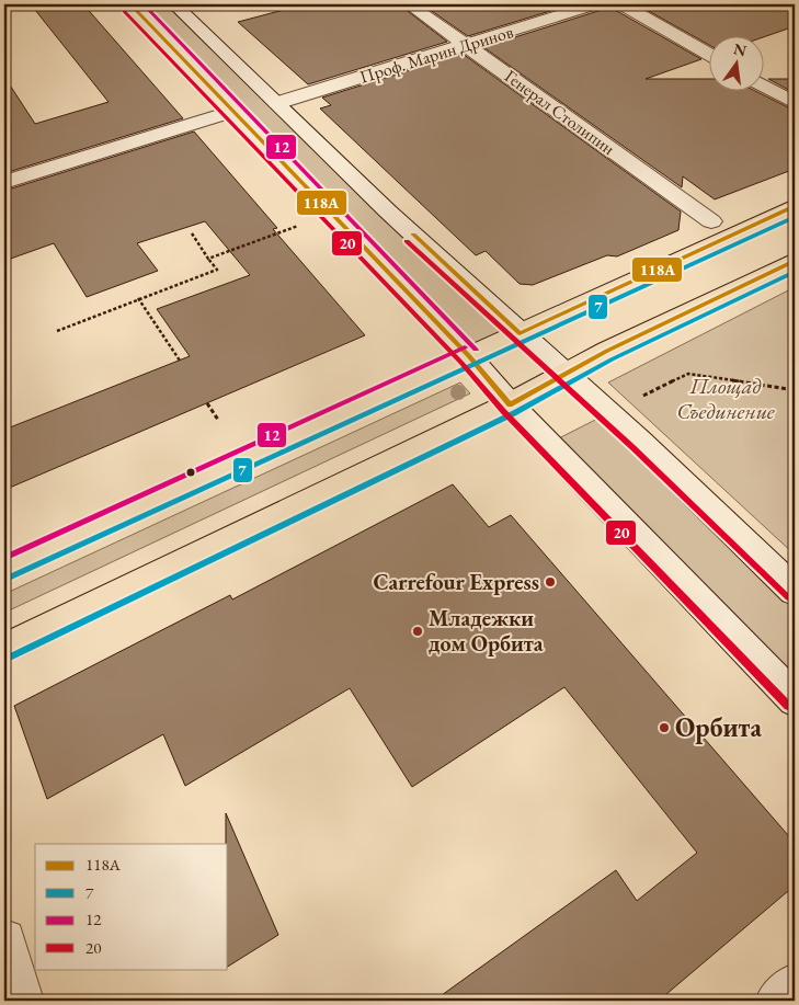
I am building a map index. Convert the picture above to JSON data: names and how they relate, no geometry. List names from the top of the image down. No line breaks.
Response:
{"streets":{"main road":["Проф. Марин Дринов","Генерал Столипин"]},"crossings":[["Проф. Марин Дринов","Генерал Столипин"]],"parks":["Площад Съединение"],"places":["Carrefour Express","Младежки дом Орбита","Орбита"],"lines":["transit line 118А","transit line 12","transit line 20","transit line 7"],"legend":["118А","7","12","20"],"north":"top"}
